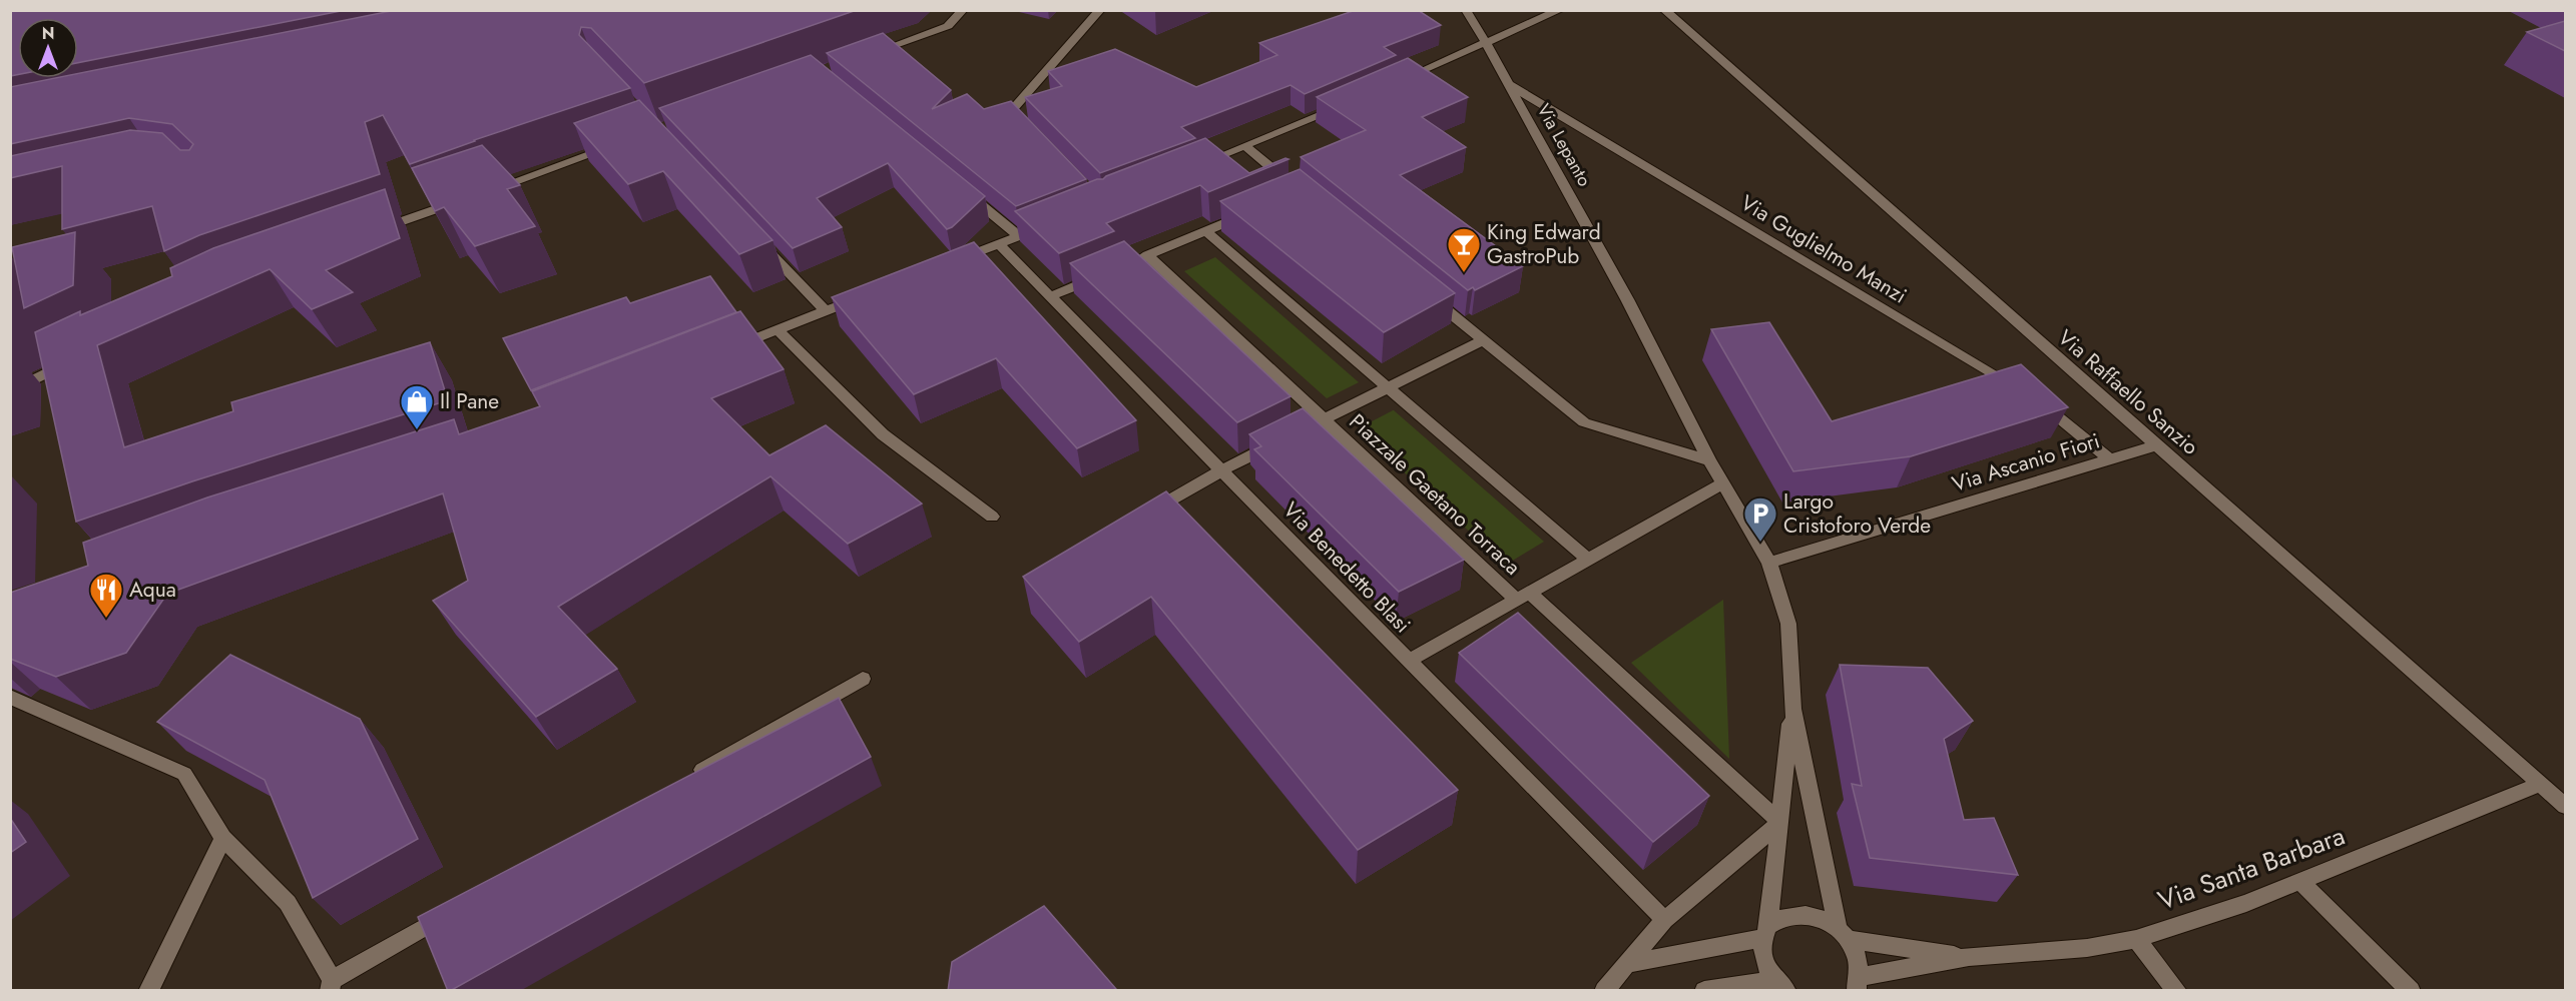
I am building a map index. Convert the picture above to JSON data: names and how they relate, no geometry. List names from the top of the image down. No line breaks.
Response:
{"streets":{"street":["Via Lepanto","Via Guglielmo Manzi","Via Raffaello Sanzio","Via Ascanio Fiori","Piazzale Gaetano Torraca","Via Benedetto Blasi","Via Santa Barbara"]},"crossings":[["Via Lepanto","Via Guglielmo Manzi"],["Via Raffaello Sanzio","Via Ascanio Fiori"],["Via Raffaello Sanzio","Via Santa Barbara"],["Piazzale Gaetano Torraca","Via Benedetto Blasi"]],"places":{"bar":["King Edward GastroPub"],"shop":["Il Pane"],"parking":["Largo Cristoforo Verde"],"restaurant":["Aqua"]},"north":"top"}
